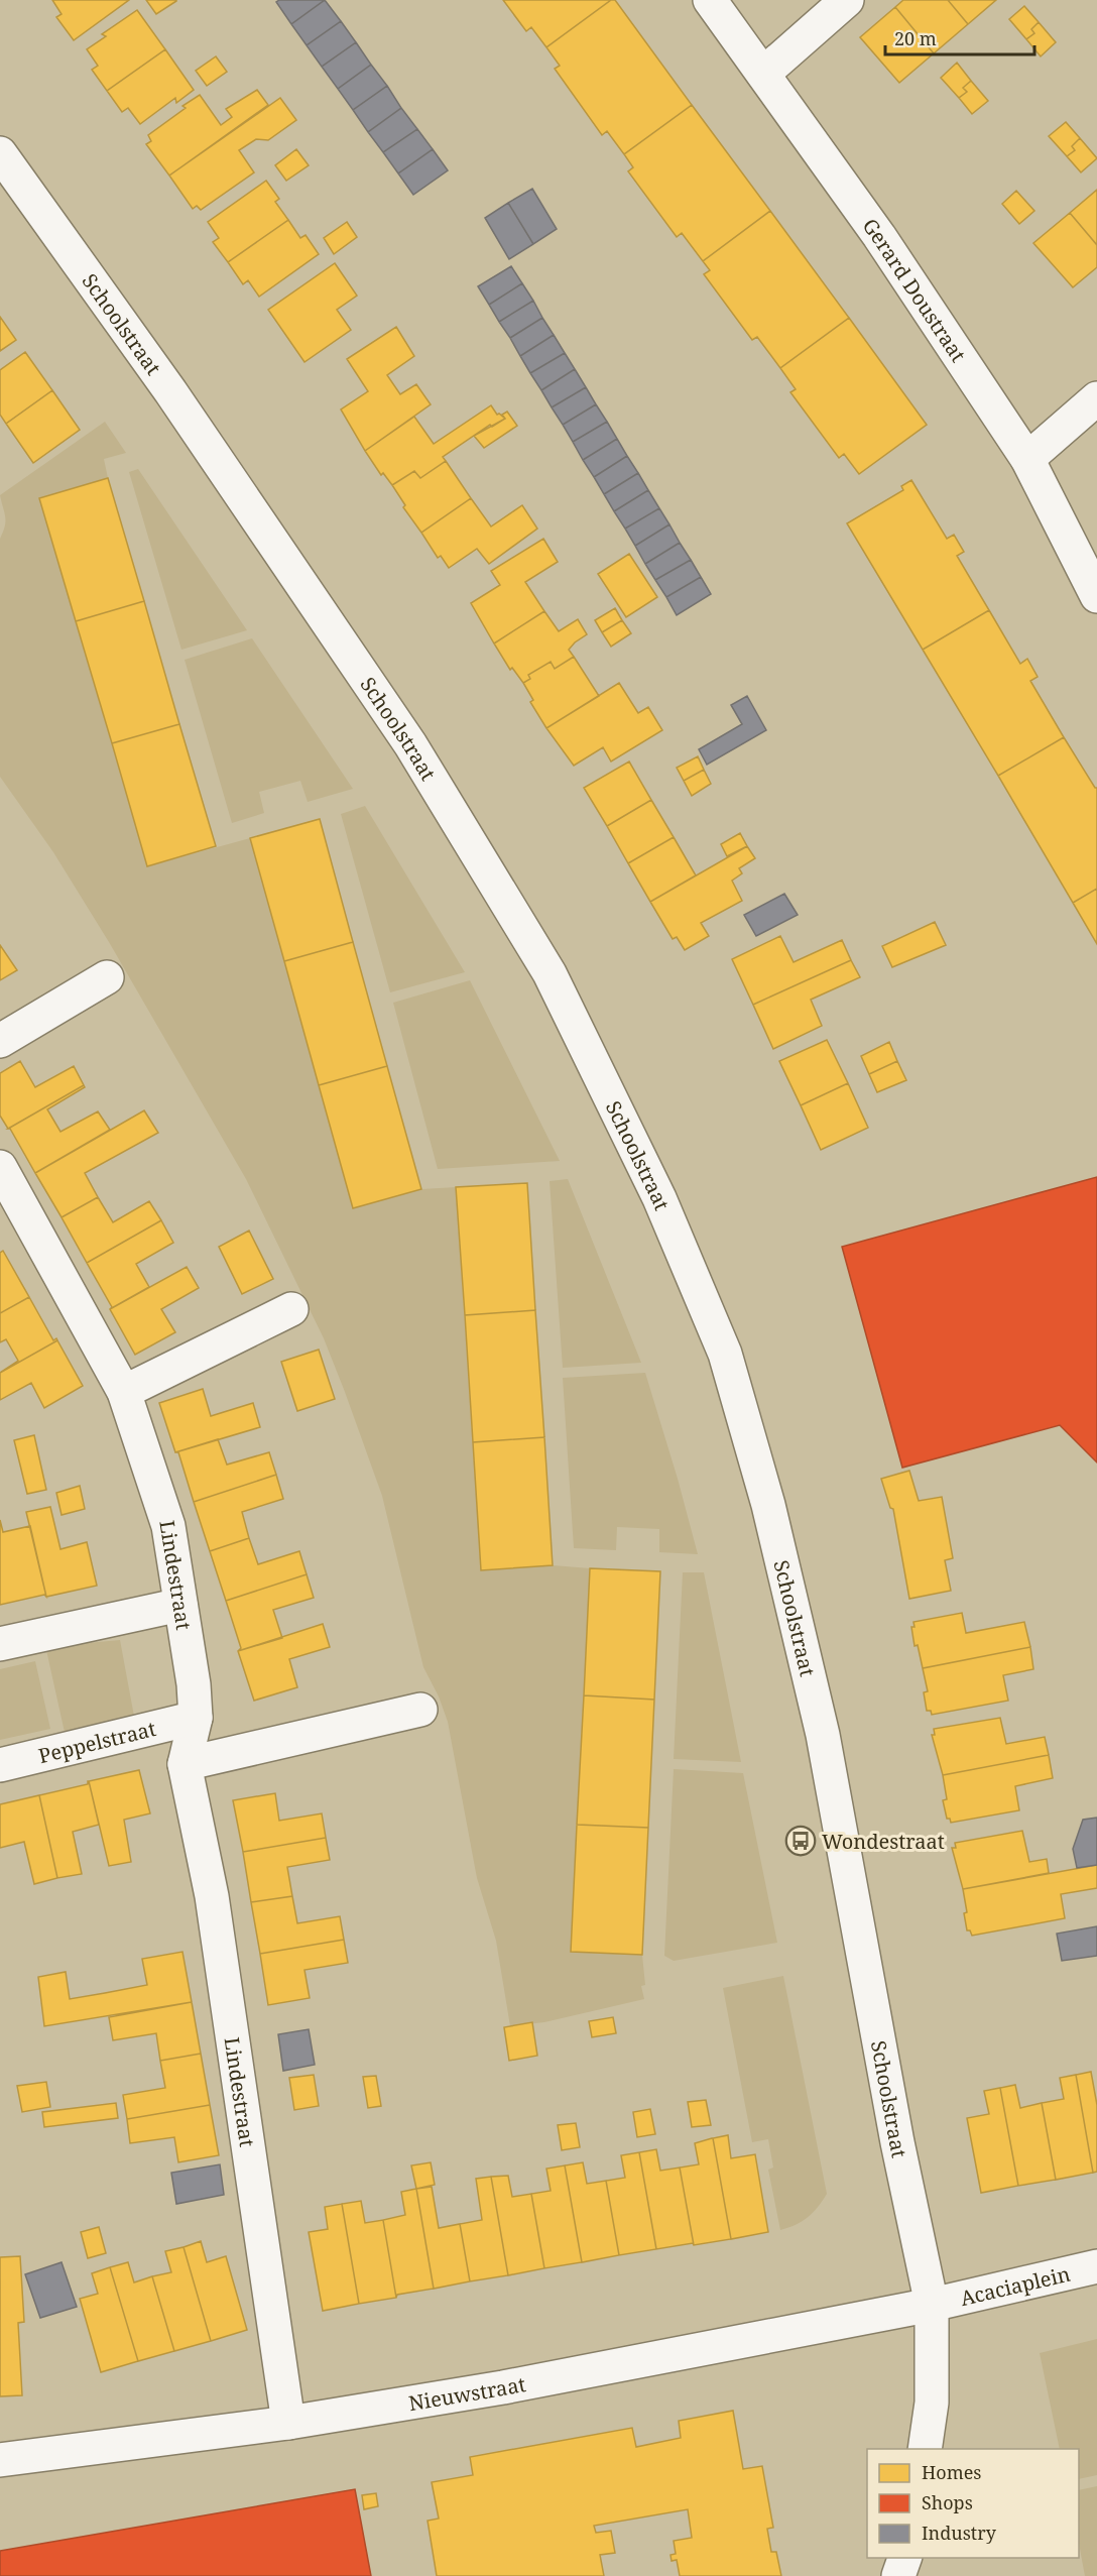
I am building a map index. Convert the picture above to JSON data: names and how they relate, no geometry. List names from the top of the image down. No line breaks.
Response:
{"streets":{"street":["Gerard Doustraat","Schoolstraat","Lindestraat","Peppelstraat","Acaciaplein","Nieuwstraat"]},"crossings":[["Schoolstraat","Acaciaplein"],["Schoolstraat","Nieuwstraat"],["Lindestraat","Peppelstraat"],["Lindestraat","Nieuwstraat"],["Acaciaplein","Nieuwstraat"]],"places":{"bus stop":["Wondestraat"]},"legend":["Homes","Shops","Industry"],"scale_bar":"20 m"}
